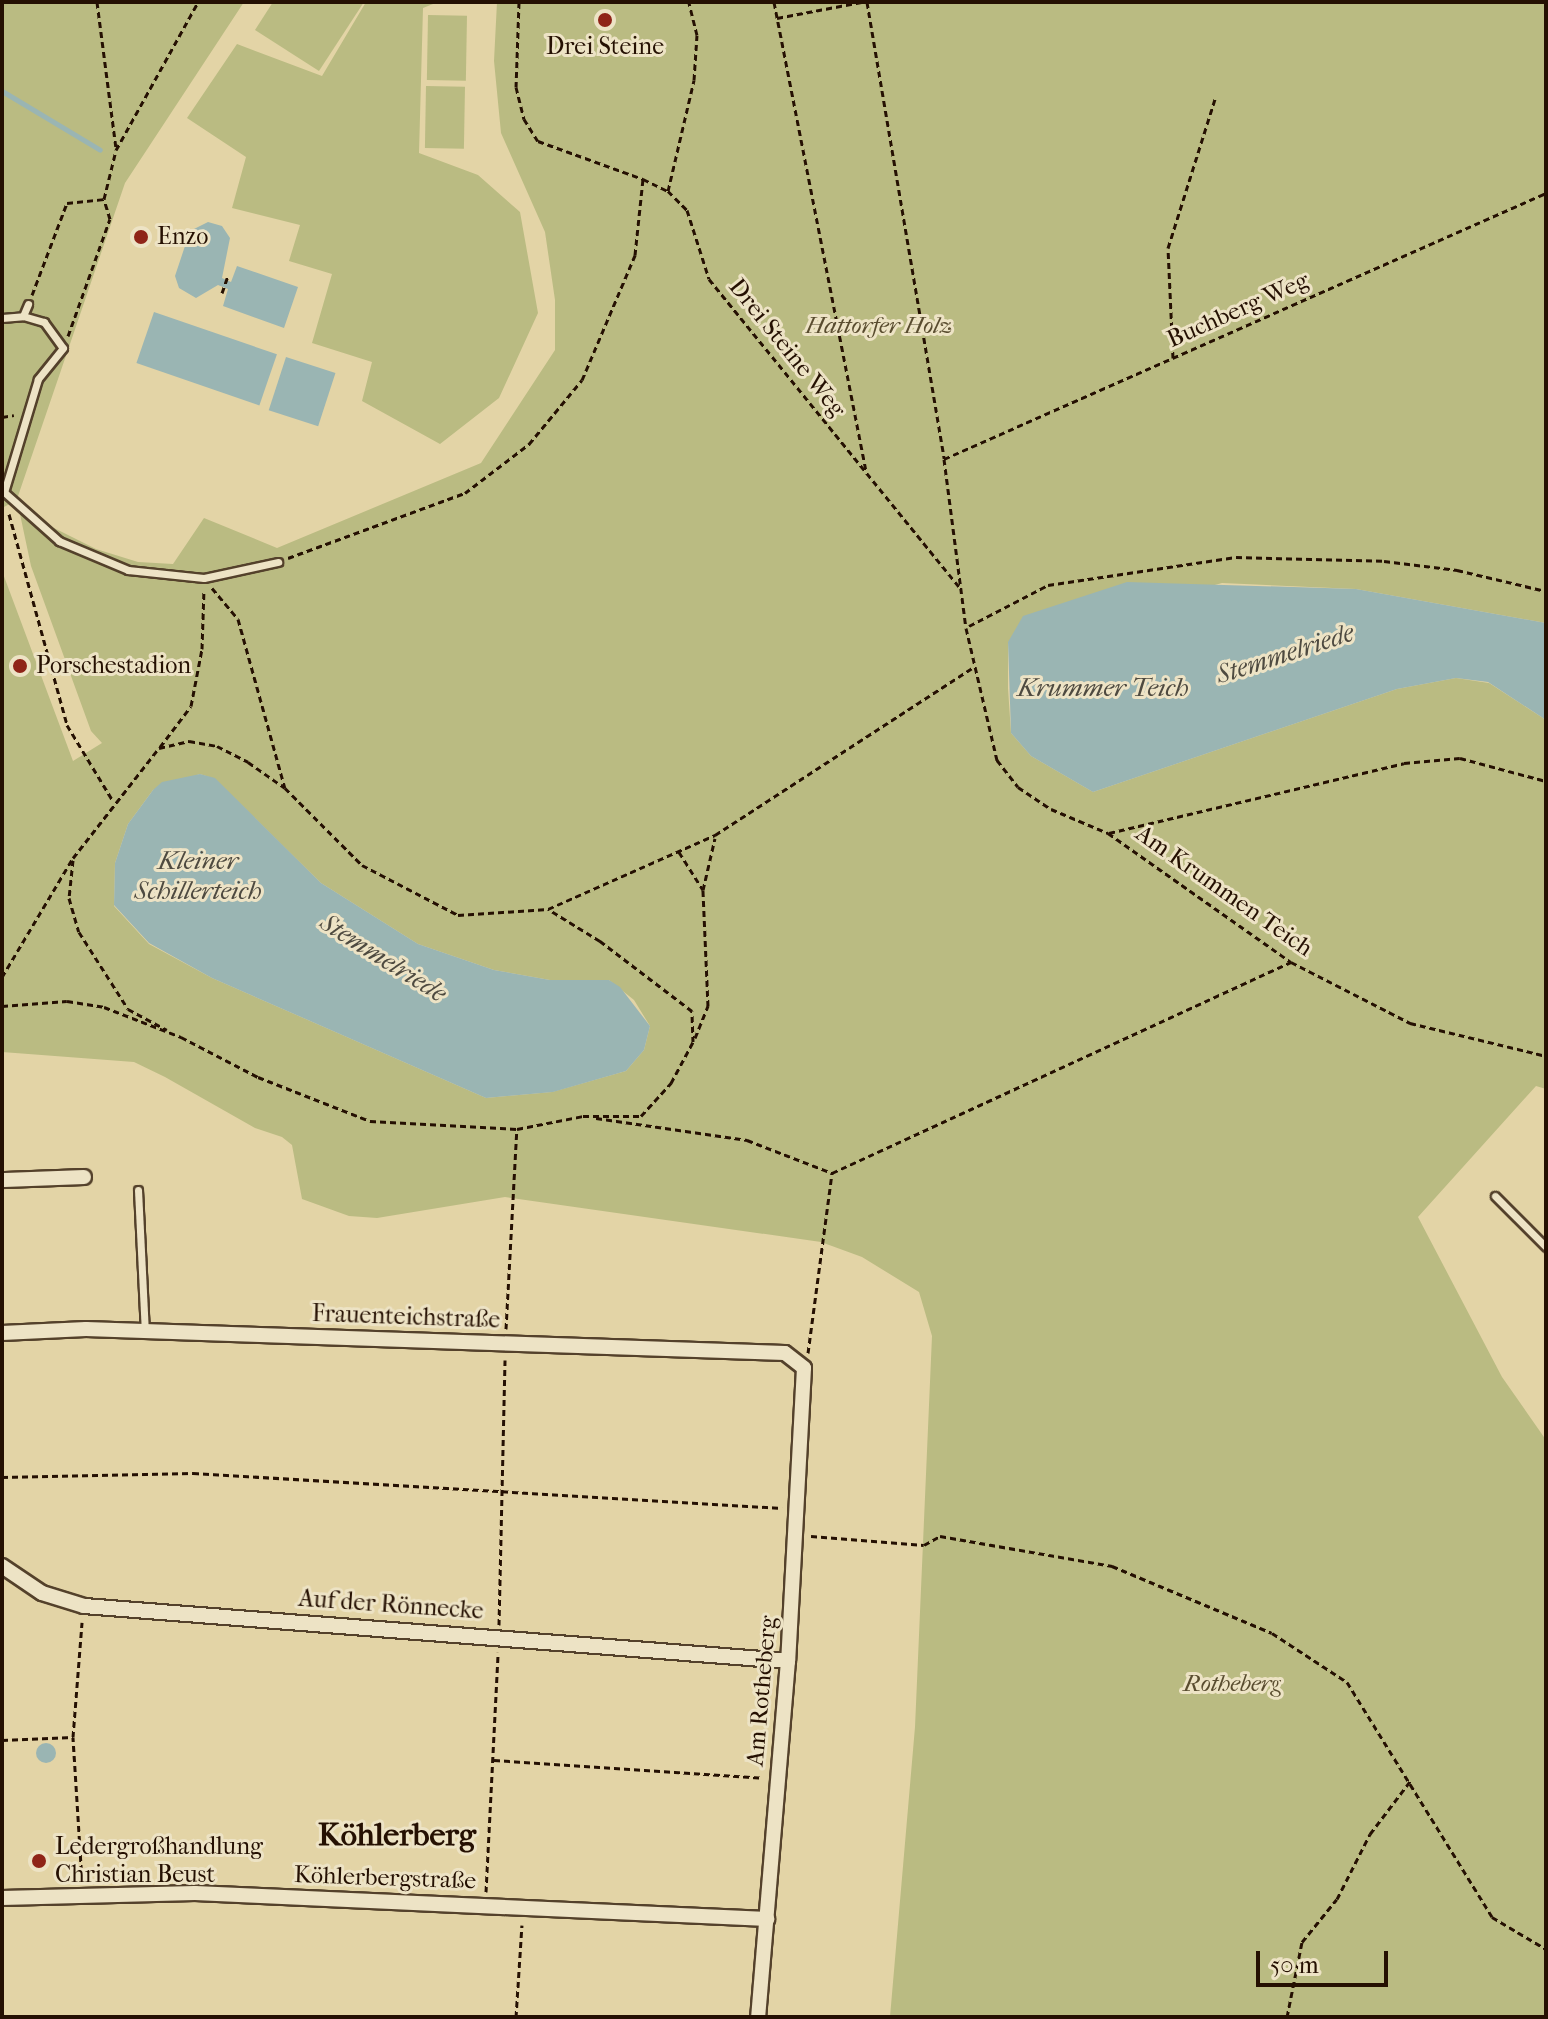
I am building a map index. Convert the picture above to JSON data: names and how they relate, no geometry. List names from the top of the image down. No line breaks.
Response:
{"streets":{"street":["Frauenteichstraße","Auf der Rönnecke","Am Rotheberg","Köhlerbergstraße"],"path":["Buchberg Weg","Drei Steine Weg","Am Krummen Teich"]},"crossings":[["Buchberg Weg","Am Krummen Teich"],["Drei Steine Weg","Am Krummen Teich"],["Frauenteichstraße","Am Rotheberg"],["Auf der Rönnecke","Am Rotheberg"],["Am Rotheberg","Köhlerbergstraße"]],"districts":["Köhlerberg"],"water":["Stemmelriede","Krummer Teich","Kleiner Schillerteich"],"parks":["Hattorfer Holz","Rotheberg"],"places":["Drei Steine","Enzo","Porschestadion","Ledergroßhandlung Christian Beust"],"scale_bar":"50 m"}
